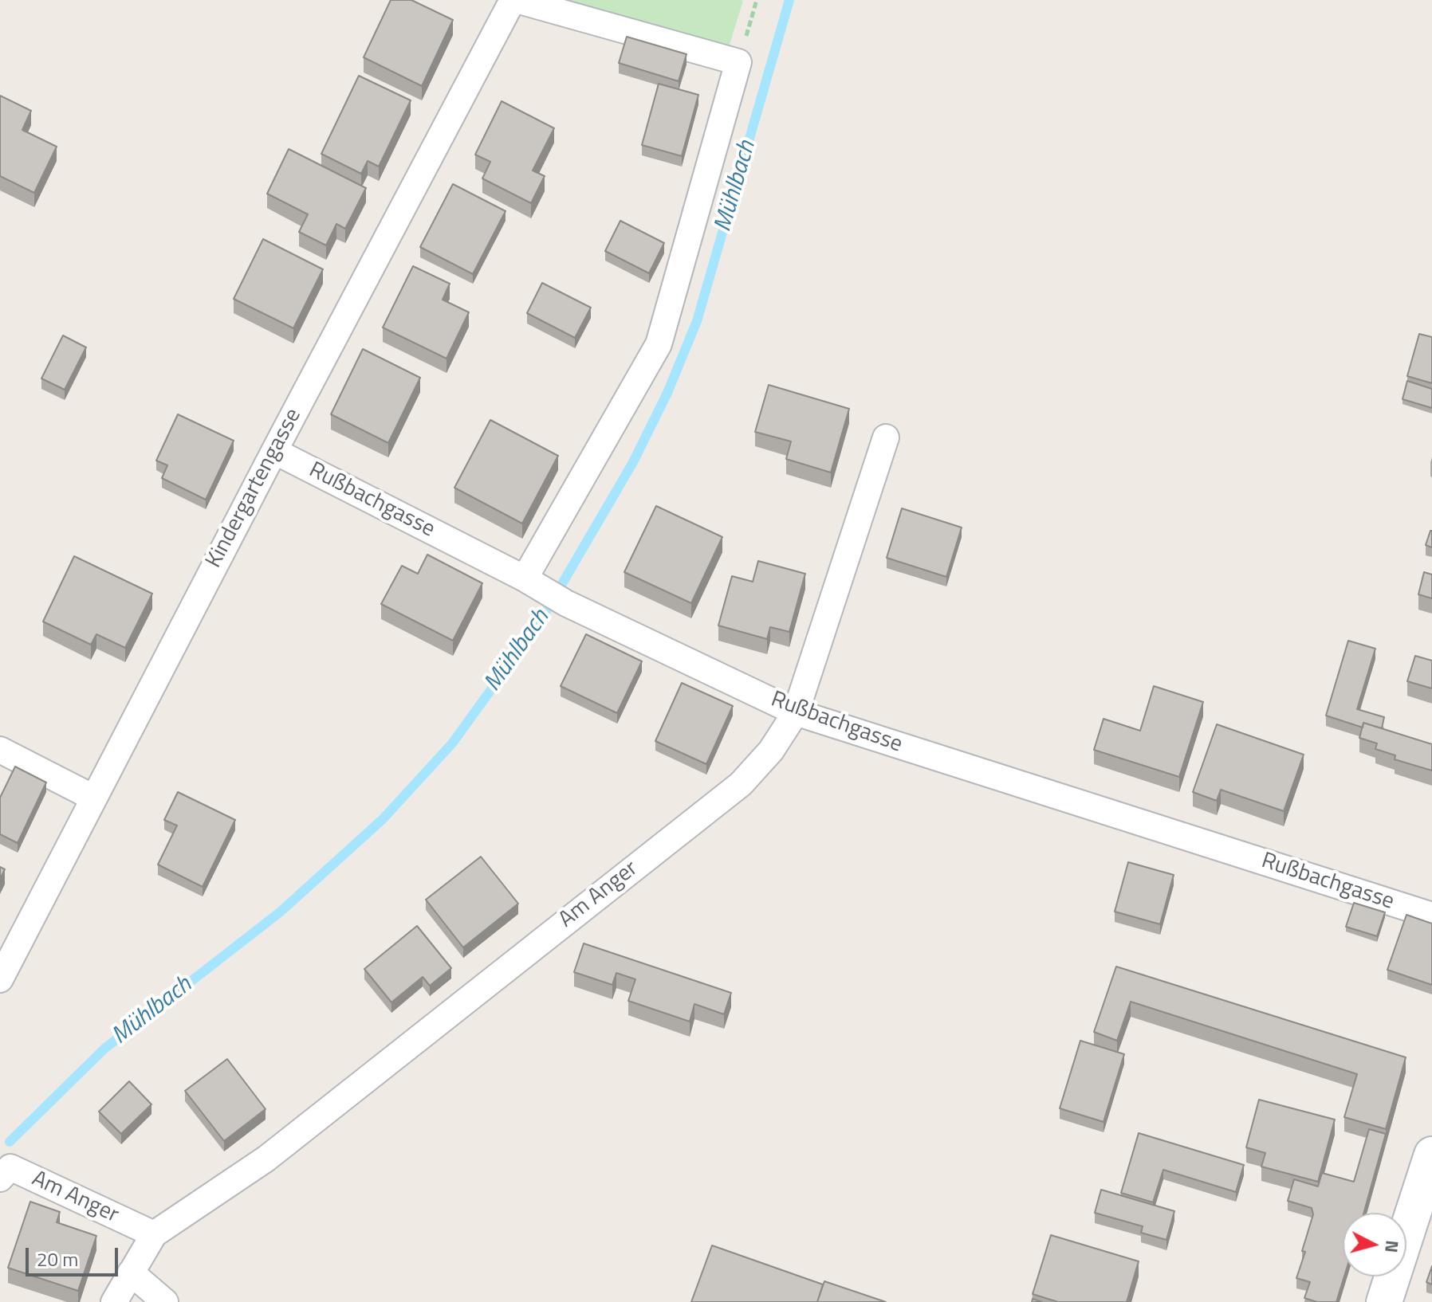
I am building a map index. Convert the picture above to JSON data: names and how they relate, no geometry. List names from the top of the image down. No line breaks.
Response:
{"streets":{"street":["Kindergartengasse","Rußbachgasse","Am Anger"]},"crossings":[["Kindergartengasse","Rußbachgasse"],["Rußbachgasse","Am Anger"]],"water":["Mühlbach"],"scale_bar":"20 m","north":"right"}
